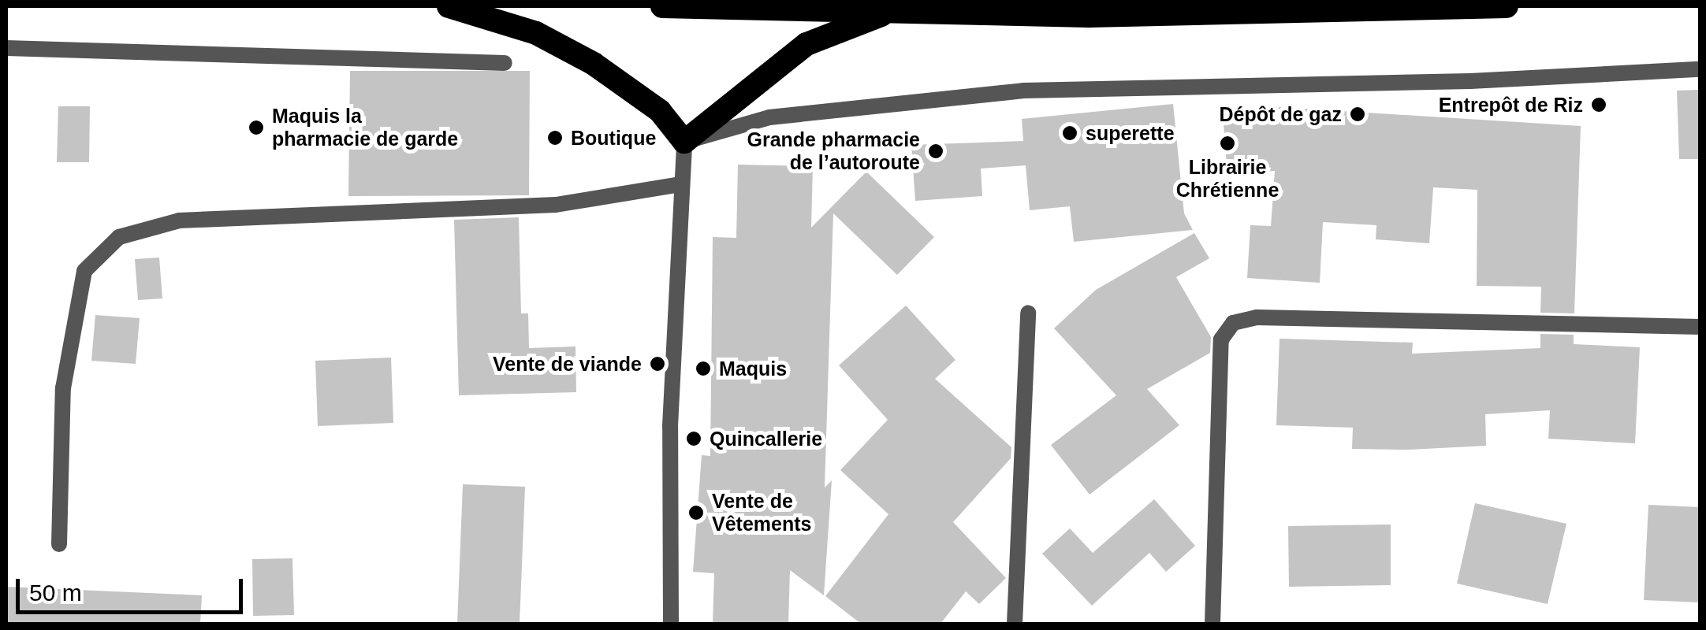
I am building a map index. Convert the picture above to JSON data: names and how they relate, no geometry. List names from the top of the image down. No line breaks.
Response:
{"places":["Entrepôt de Riz","Dépôt de gaz","Maquis la pharmacie de garde","superette","Boutique","Librairie Chrétienne","Grande pharmacie de l’autoroute","Vente de viande","Maquis","Quincallerie","Vente de Vêtements"],"scale_bar":"50 m"}
